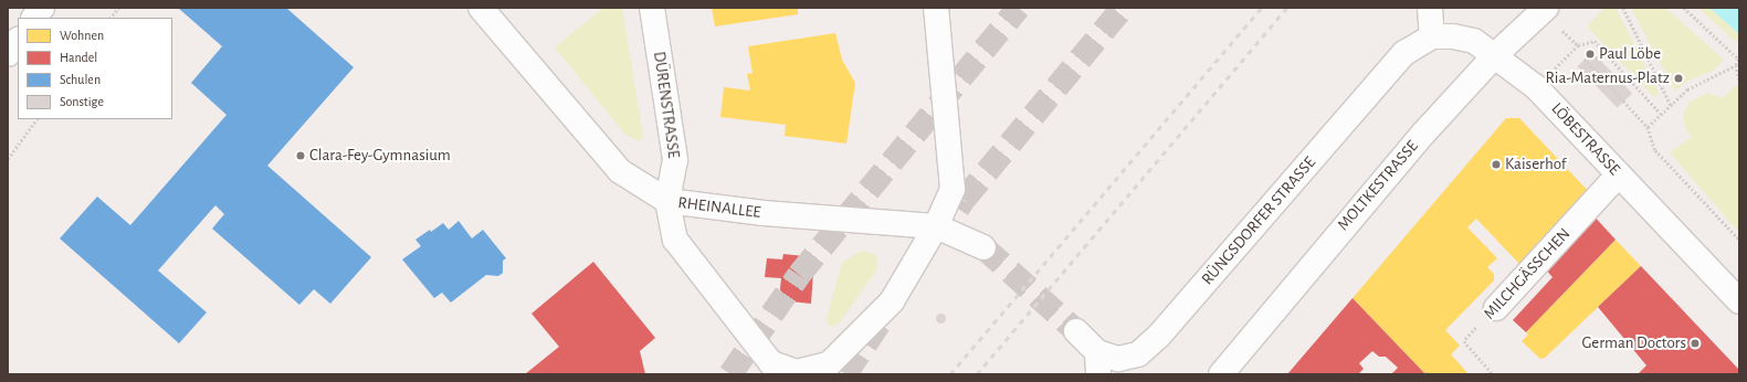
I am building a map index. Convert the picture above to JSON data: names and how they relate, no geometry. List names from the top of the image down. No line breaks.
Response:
{"streets":{"street":["DÜRENSTRASSE","LÖBESTRASSE","MOLTKESTRASSE","RHEINALLEE","RÜNGSDORFER STRASSE","MILCHGÄSSCHEN"]},"crossings":[["DÜRENSTRASSE","RHEINALLEE"],["LÖBESTRASSE","MOLTKESTRASSE"],["LÖBESTRASSE","RÜNGSDORFER STRASSE"],["LÖBESTRASSE","MILCHGÄSSCHEN"]],"places":["Paul Löbe","Ria-Maternus-Platz","Clara-Fey-Gymnasium","Kaiserhof","German Doctors"],"legend":["Wohnen","Handel","Schulen","Sonstige"]}
